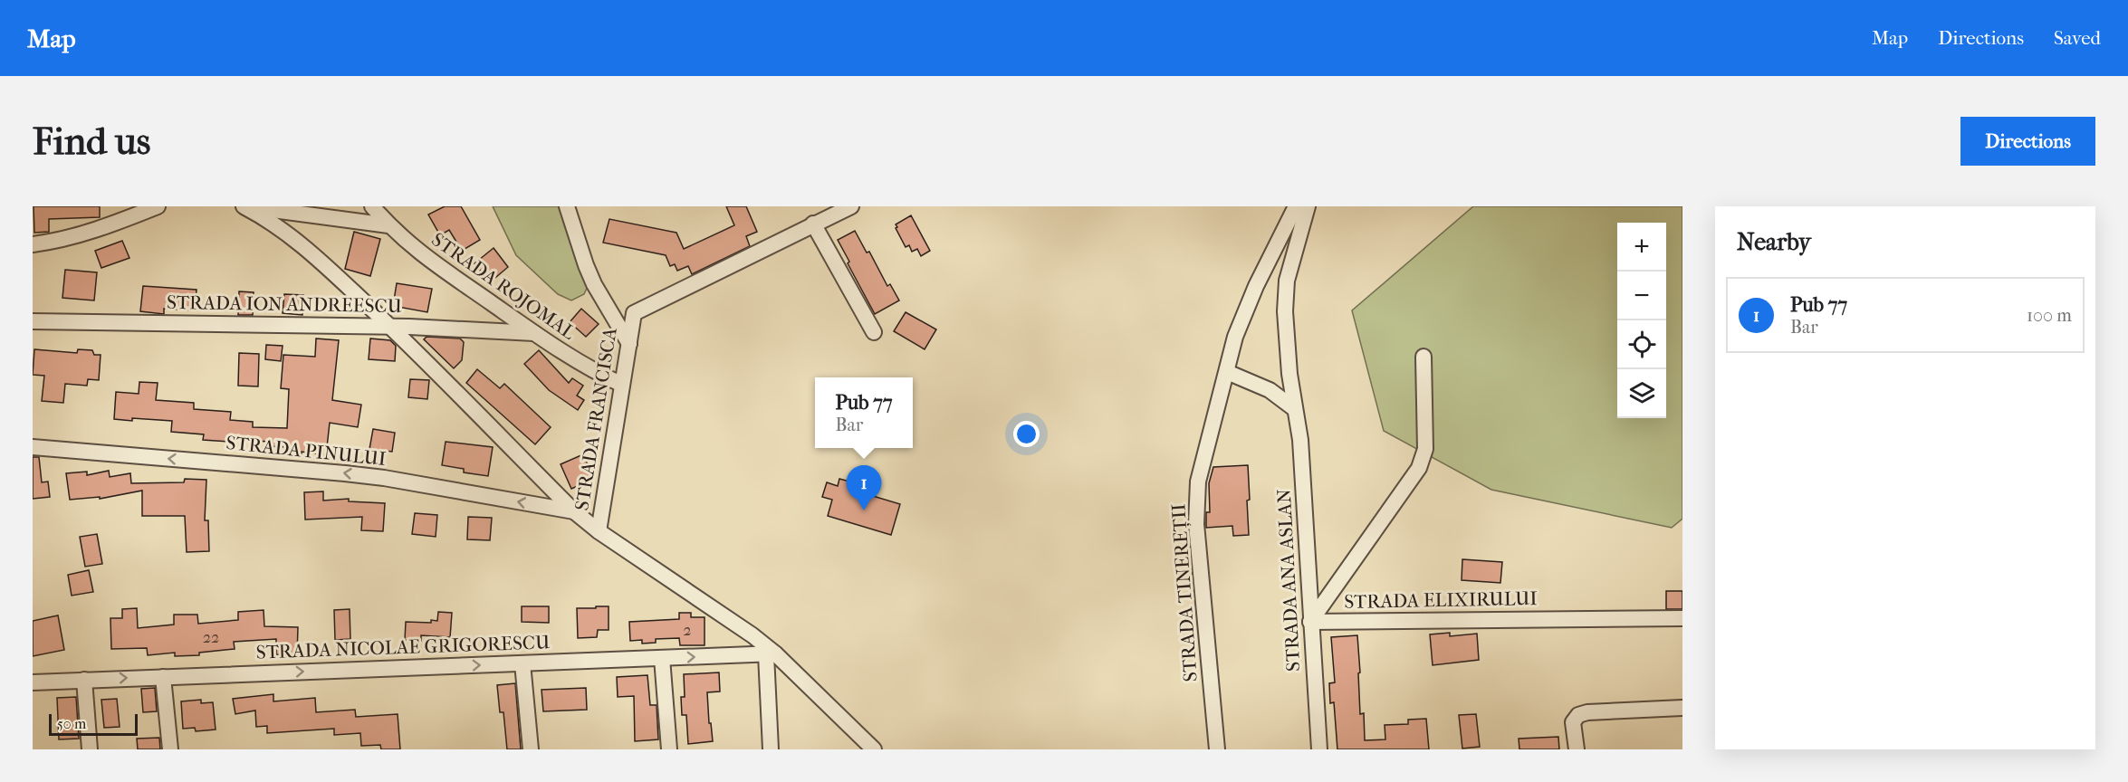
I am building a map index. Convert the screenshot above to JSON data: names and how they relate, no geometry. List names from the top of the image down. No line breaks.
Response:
{"streets":{"street":["STRADA ROJOMAL","STRADA ION ANDREESCU","STRADA FRANCISCA","STRADA PINULUI","STRADA ANA ASLAN","STRADA TINEREȚII","STRADA ELIXIRULUI","STRADA NICOLAE GRIGORESCU"]},"crossings":[["STRADA ROJOMAL","STRADA ION ANDREESCU"],["STRADA ROJOMAL","STRADA FRANCISCA"],["STRADA ION ANDREESCU","STRADA FRANCISCA"],["STRADA FRANCISCA","STRADA PINULUI"],["STRADA FRANCISCA","STRADA NICOLAE GRIGORESCU"],["STRADA ANA ASLAN","STRADA ELIXIRULUI"]],"one_way":["STRADA PINULUI","STRADA NICOLAE GRIGORESCU"],"house_numbers":["2","22"],"scale_bar":"50 m","page":{"header":"Map","nav":["Map","Directions","Saved"],"buttons":"Directions","title":"Find us","heading":"Nearby","map_buttons":["+","−"],"list":[{"mark":"1","name":"Pub 77","note":"Bar","value":"100 m"}],"popup":["Pub 77","Bar"],"pins":"1","scale":"50 m"}}
